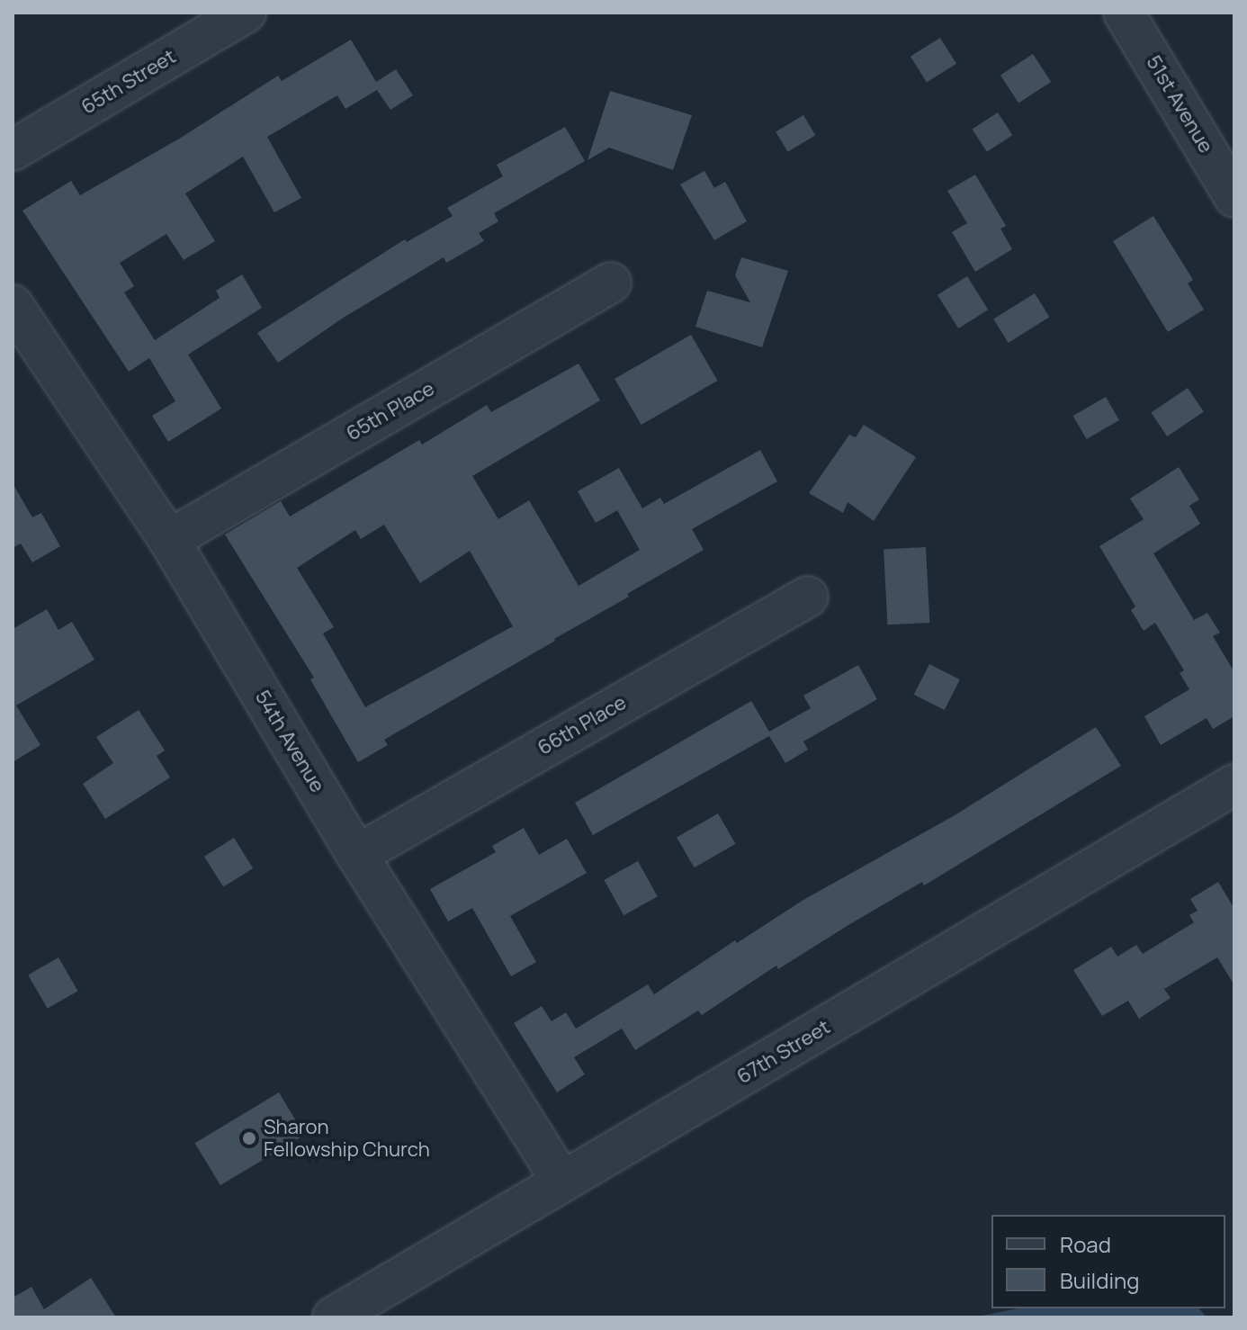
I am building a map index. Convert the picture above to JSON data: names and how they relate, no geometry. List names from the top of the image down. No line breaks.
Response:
{"streets":{"street":["65th Street","51st Avenue","65th Place","66th Place","54th Avenue","67th Street"]},"crossings":[["65th Place","54th Avenue"],["66th Place","54th Avenue"],["54th Avenue","67th Street"]],"places":["Sharon Fellowship Church"],"legend":["Road","Building"]}
